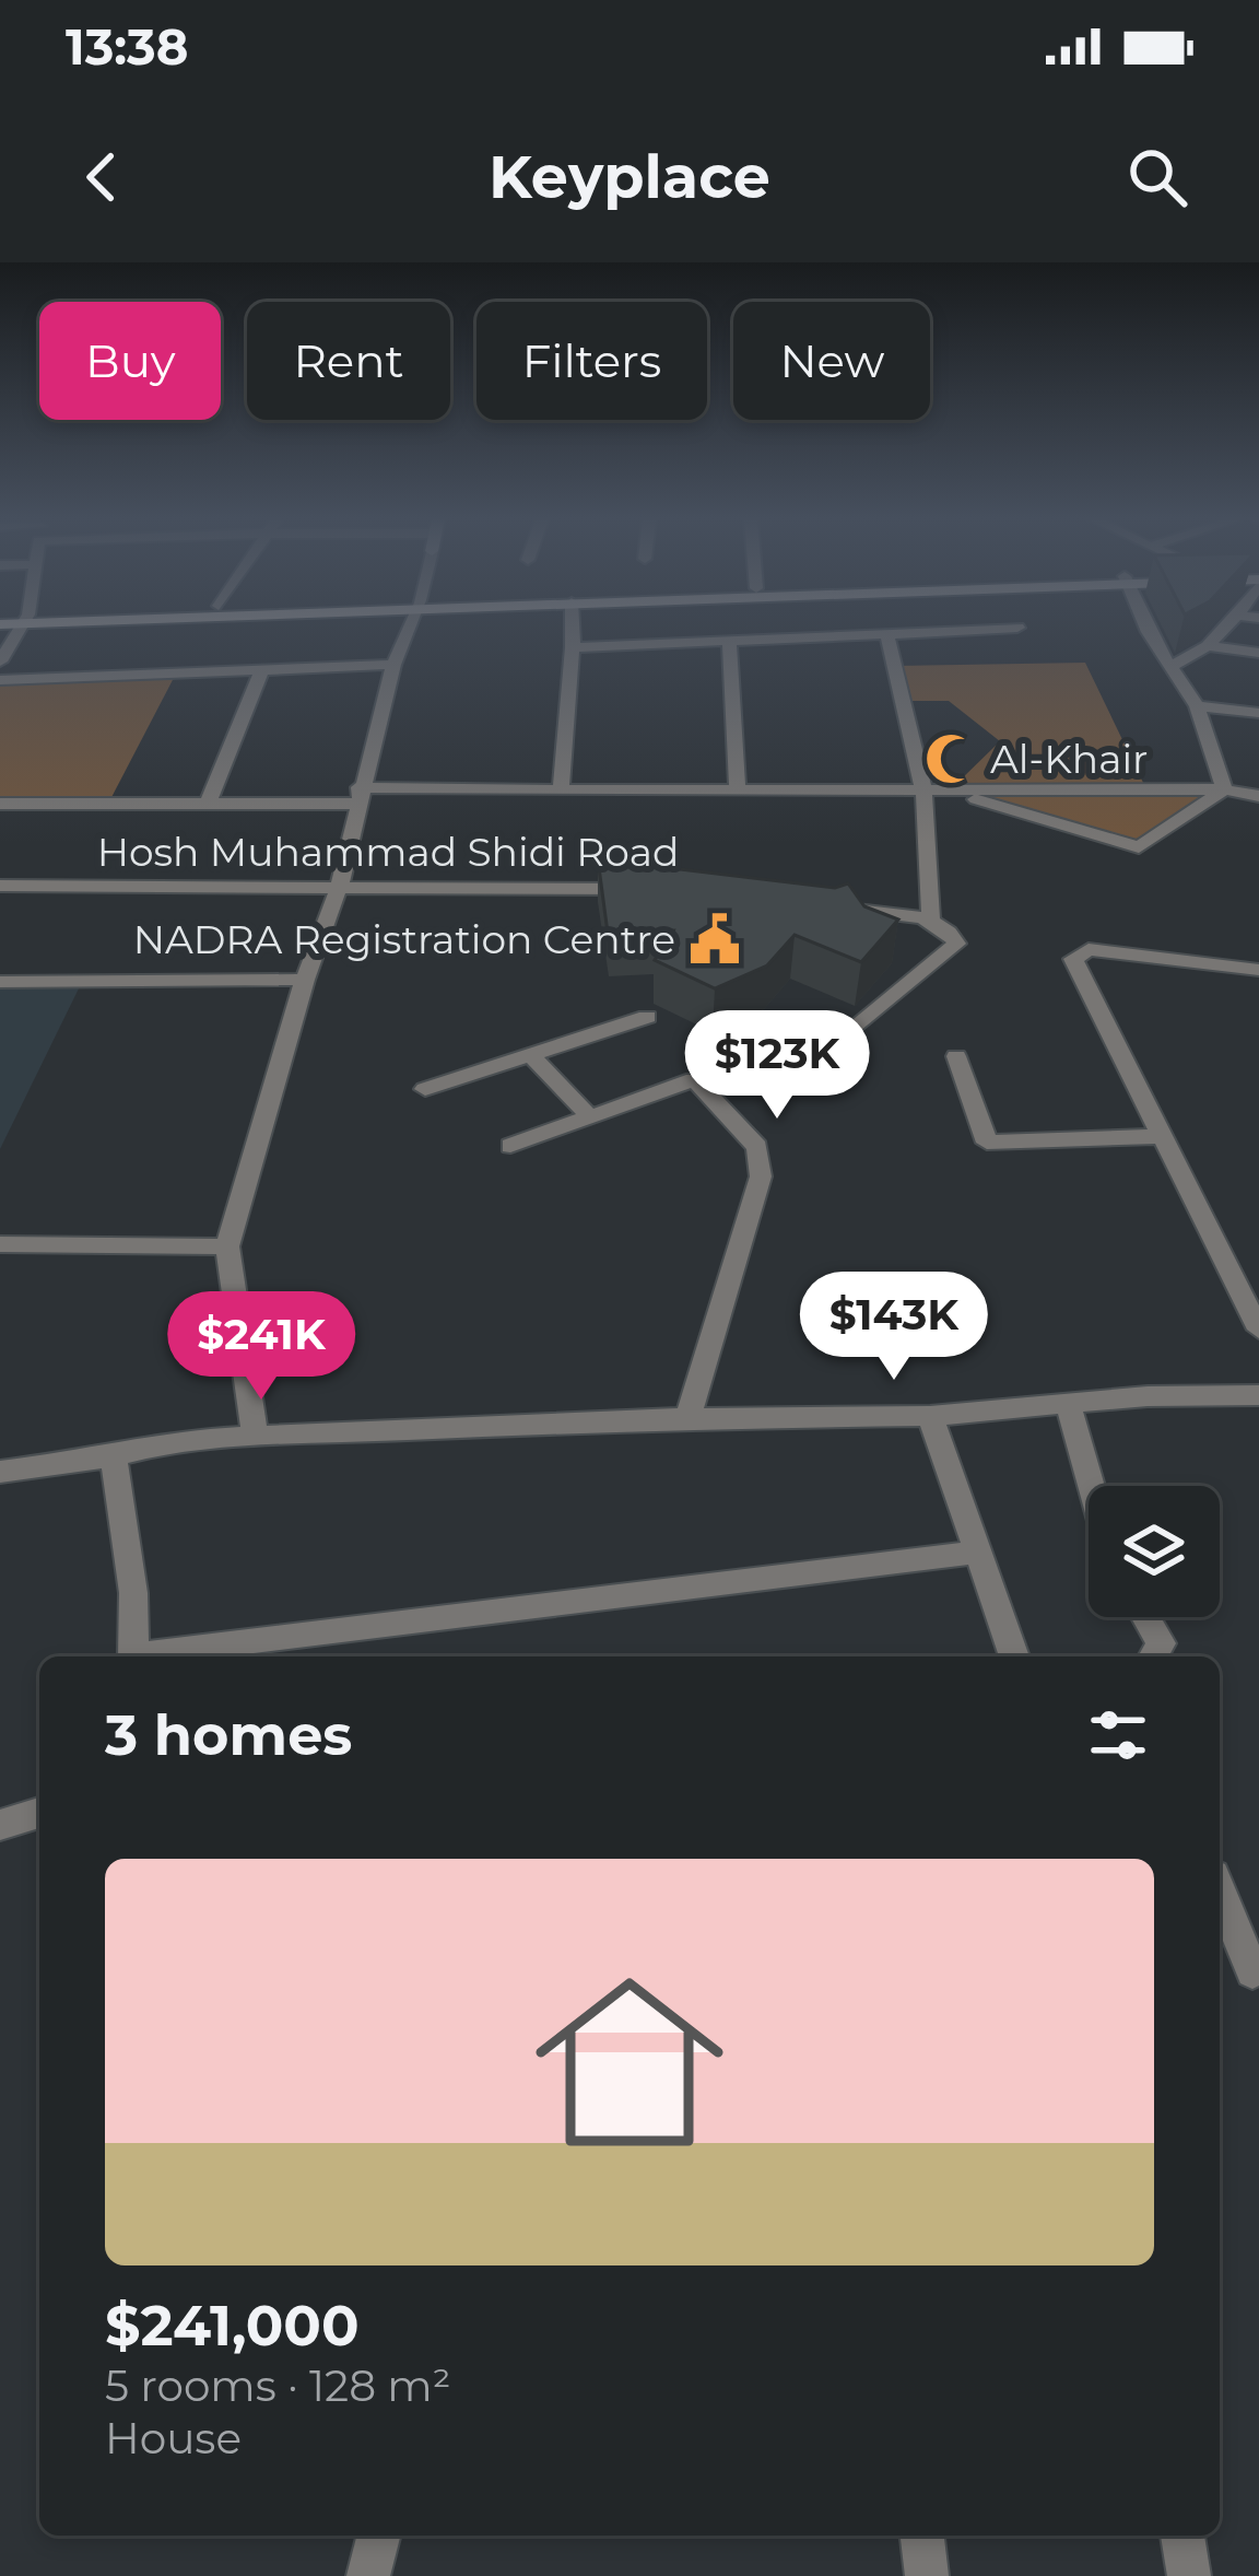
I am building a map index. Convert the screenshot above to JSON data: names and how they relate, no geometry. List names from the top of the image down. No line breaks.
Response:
{"streets":{"street":["Hosh Muhammad Shidi Road"]},"places":{"mosque":["Al-Khair"],"public building":["NADRA Registration Centre"]},"page":{"status":"13:38","header":"Keyplace","chip":["Buy","Rent","Filters","New"],"price":["$123K","$143K","$241K"],"heading":"3 homes","list":[{"name":"$241,000","note":"5 rooms · 128 m² · House"}]}}
